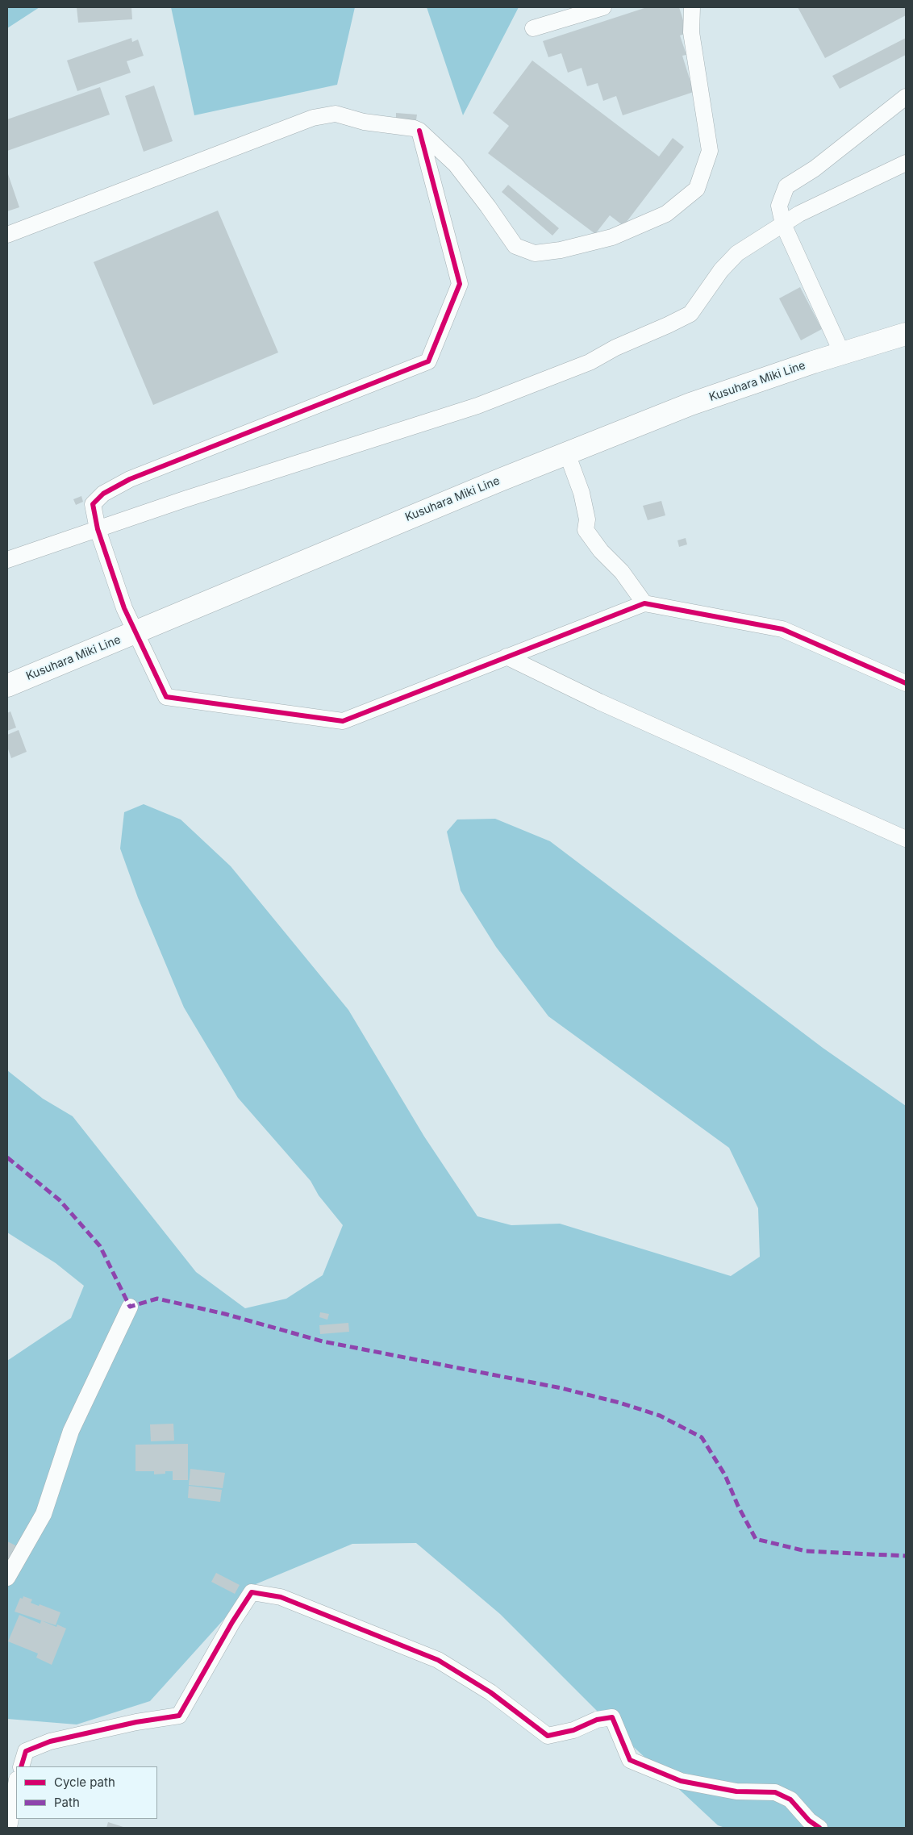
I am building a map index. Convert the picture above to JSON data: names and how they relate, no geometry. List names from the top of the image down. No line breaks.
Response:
{"streets":{"main road":["Kusuhara Miki Line"]},"legend":["Cycle path","Path"]}
